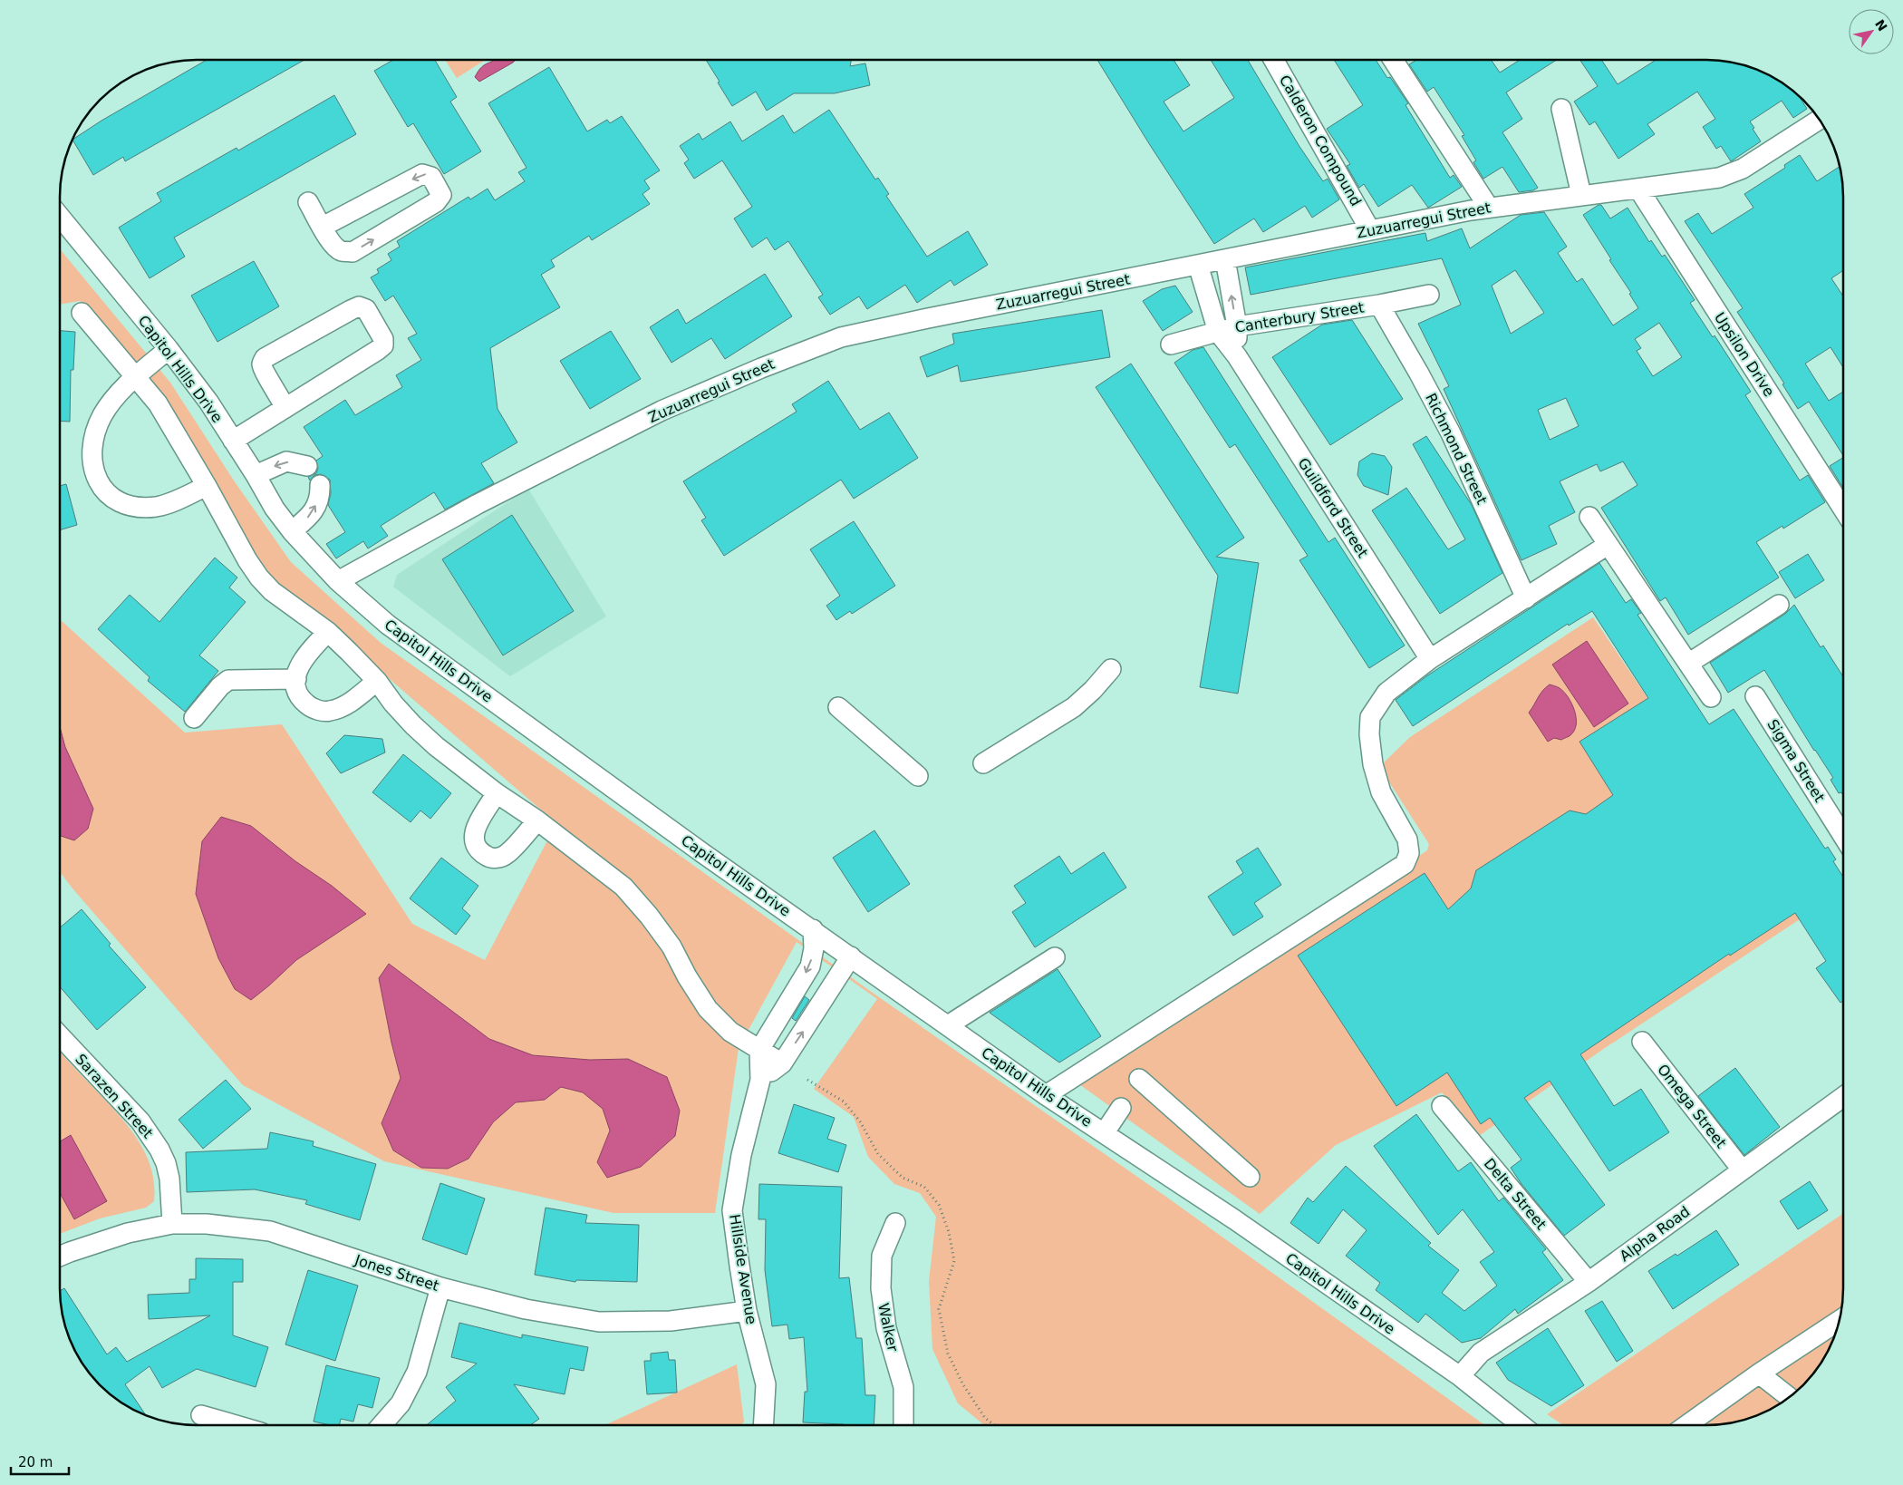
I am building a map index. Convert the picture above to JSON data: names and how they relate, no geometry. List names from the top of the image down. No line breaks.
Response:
{"streets":{"street":["Calderon Compound","Zuzuarregui Street","Canterbury Street","Upsilon Drive","Capitol Hills Drive","Richmond Street","Guildford Street","Sigma Street","Sarazen Street","Omega Street","Delta Street","Alpha Road","Hillside Avenue","Jones Street","Walker"]},"crossings":[["Calderon Compound","Zuzuarregui Street"],["Zuzuarregui Street","Upsilon Drive"],["Zuzuarregui Street","Capitol Hills Drive"],["Zuzuarregui Street","Guildford Street"],["Canterbury Street","Richmond Street"],["Canterbury Street","Guildford Street"],["Capitol Hills Drive","Alpha Road"],["Sarazen Street","Jones Street"],["Omega Street","Alpha Road"],["Delta Street","Alpha Road"],["Hillside Avenue","Jones Street"]],"scale_bar":"20 m","north":"top right"}
